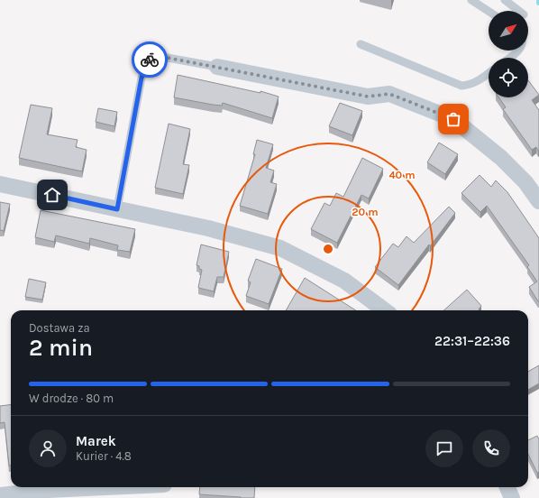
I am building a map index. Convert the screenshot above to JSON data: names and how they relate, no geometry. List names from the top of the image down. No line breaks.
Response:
{"north":"top right","page":{"heading":["2 min","Dostawa za","22:31–22:36"],"panel":["Marek","Kurier · 4.8"],"bar":"W drodze · 80 m"},"rings":["40 m","20 m"]}
